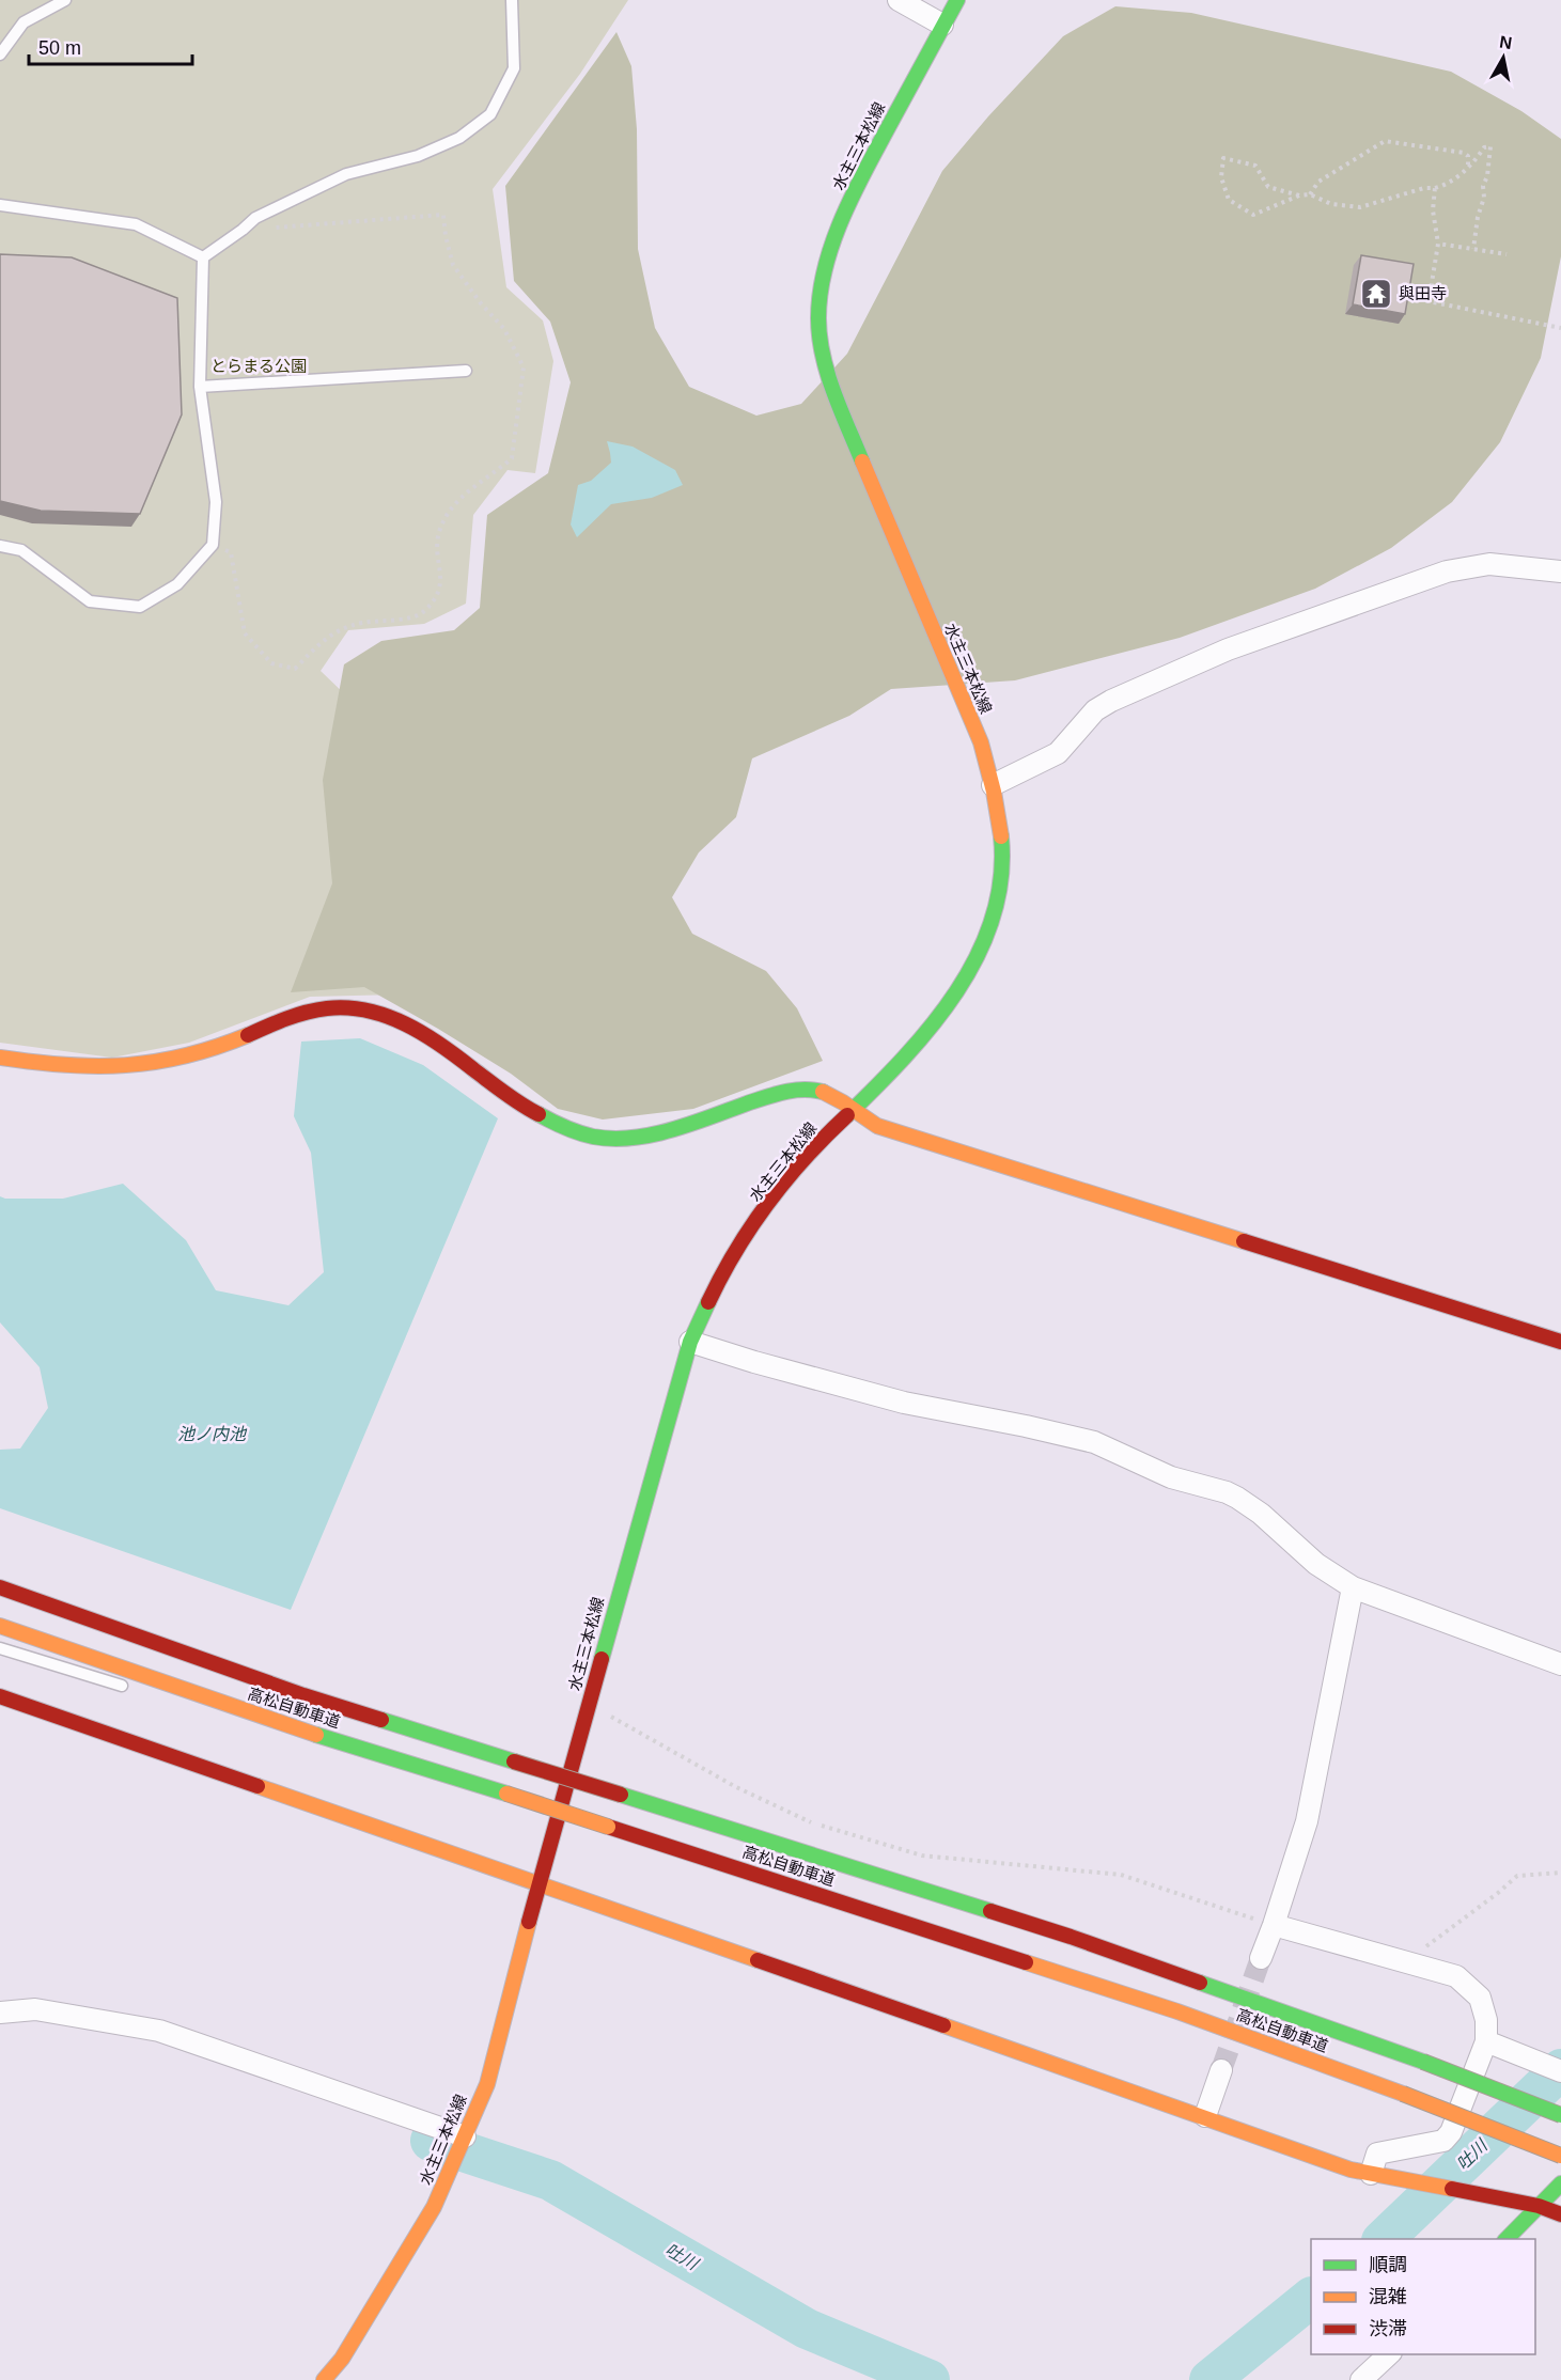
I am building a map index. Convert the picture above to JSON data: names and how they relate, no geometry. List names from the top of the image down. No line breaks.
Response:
{"streets":{"main road":["水主三本松線","高松自動車道"]},"water":["池ノ内池","吐川"],"parks":["とらまる公園"],"places":{"temple":["與田寺"]},"legend":["順調","混雑","渋滞"],"scale_bar":"50 m","north":"top"}
